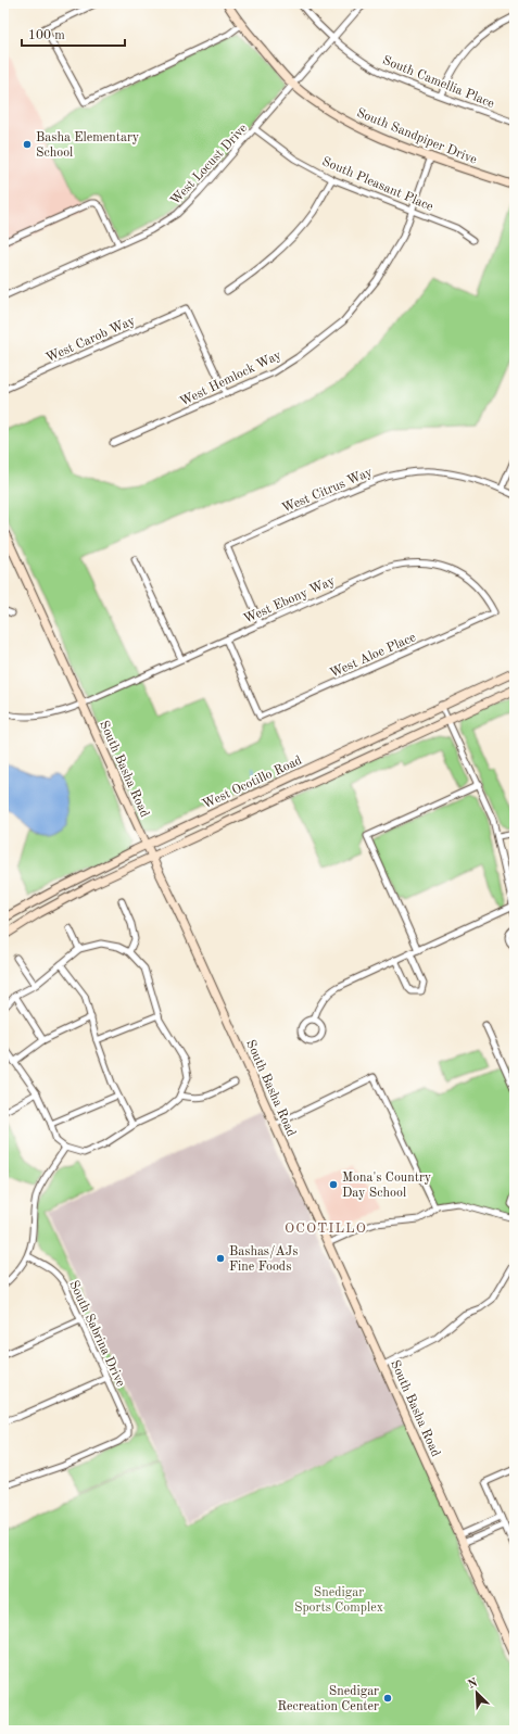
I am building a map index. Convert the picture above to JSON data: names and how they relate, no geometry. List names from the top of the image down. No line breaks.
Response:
{"streets":{"street":["South Camellia Place","South Sandpiper Drive","West Locust Drive","South Pleasant Place","West Carob Way","West Hemlock Way","West Citrus Way","West Ebony Way","West Aloe Place","South Basha Road","West Ocotillo Road","South Sabrina Drive"]},"crossings":[["South Camellia Place","West Locust Drive"],["South Sandpiper Drive","West Locust Drive"],["South Sandpiper Drive","West Hemlock Way"],["West Locust Drive","South Pleasant Place"],["South Pleasant Place","West Hemlock Way"],["West Carob Way","West Hemlock Way"],["West Citrus Way","West Ebony Way"],["West Ebony Way","West Aloe Place"],["West Ebony Way","South Basha Road"],["South Basha Road","West Ocotillo Road"]],"districts":["OCOTILLO"],"parks":["Snedigar Sports Complex"],"places":["Basha Elementary School","Mona's Country Day School","Bashas/AJs Fine Foods","Snedigar Recreation Center"],"scale_bar":"100 m","north":"top left"}
